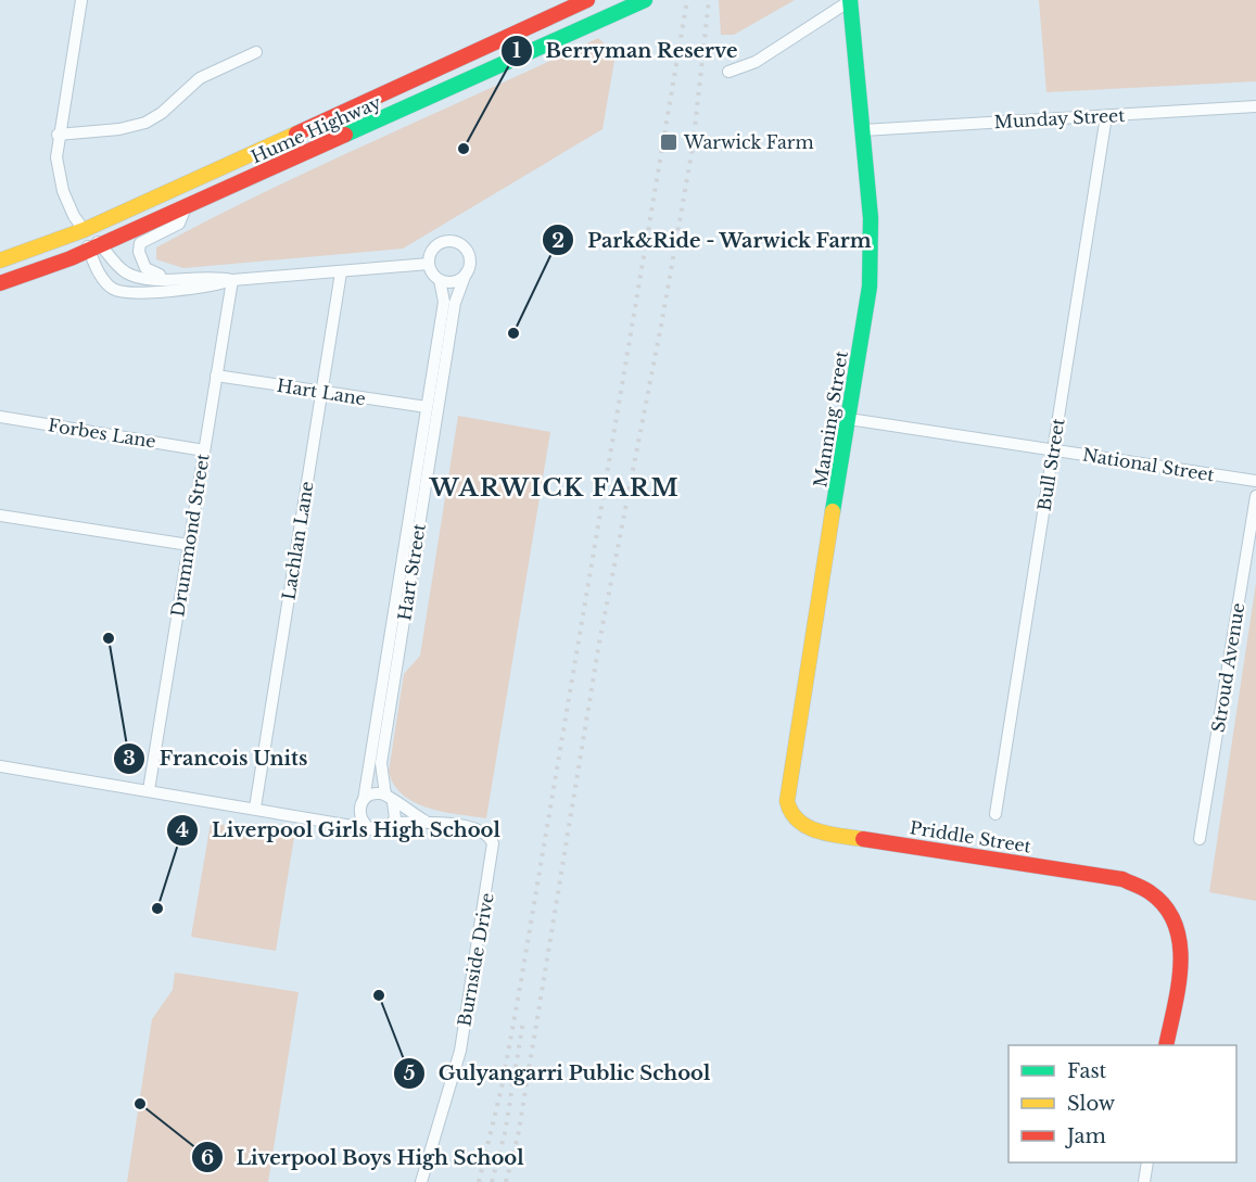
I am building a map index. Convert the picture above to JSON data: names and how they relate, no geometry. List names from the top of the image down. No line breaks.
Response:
{"streets":{"main road":["Hume Highway","Manning Street","Priddle Street"],"street":["Munday Street","Hart Lane","Forbes Lane","Bull Street","National Street","Drummond Street","Lachlan Lane","Hart Street","Stroud Avenue","Burnside Drive"]},"crossings":[["Munday Street","Manning Street"],["Munday Street","Bull Street"],["Hart Lane","Drummond Street"],["Hart Lane","Lachlan Lane"],["Hart Lane","Hart Street"],["Manning Street","National Street"],["Manning Street","Priddle Street"],["Forbes Lane","Drummond Street"],["Bull Street","National Street"],["Hart Street","Burnside Drive"]],"districts":["WARWICK FARM"],"places":{"transit":["Warwick Farm"],"other":["Berryman Reserve","Park&Ride - Warwick Farm","Francois Units","Liverpool Girls High School","Gulyangarri Public School","Liverpool Boys High School"]},"legend":["Fast","Slow","Jam"]}
